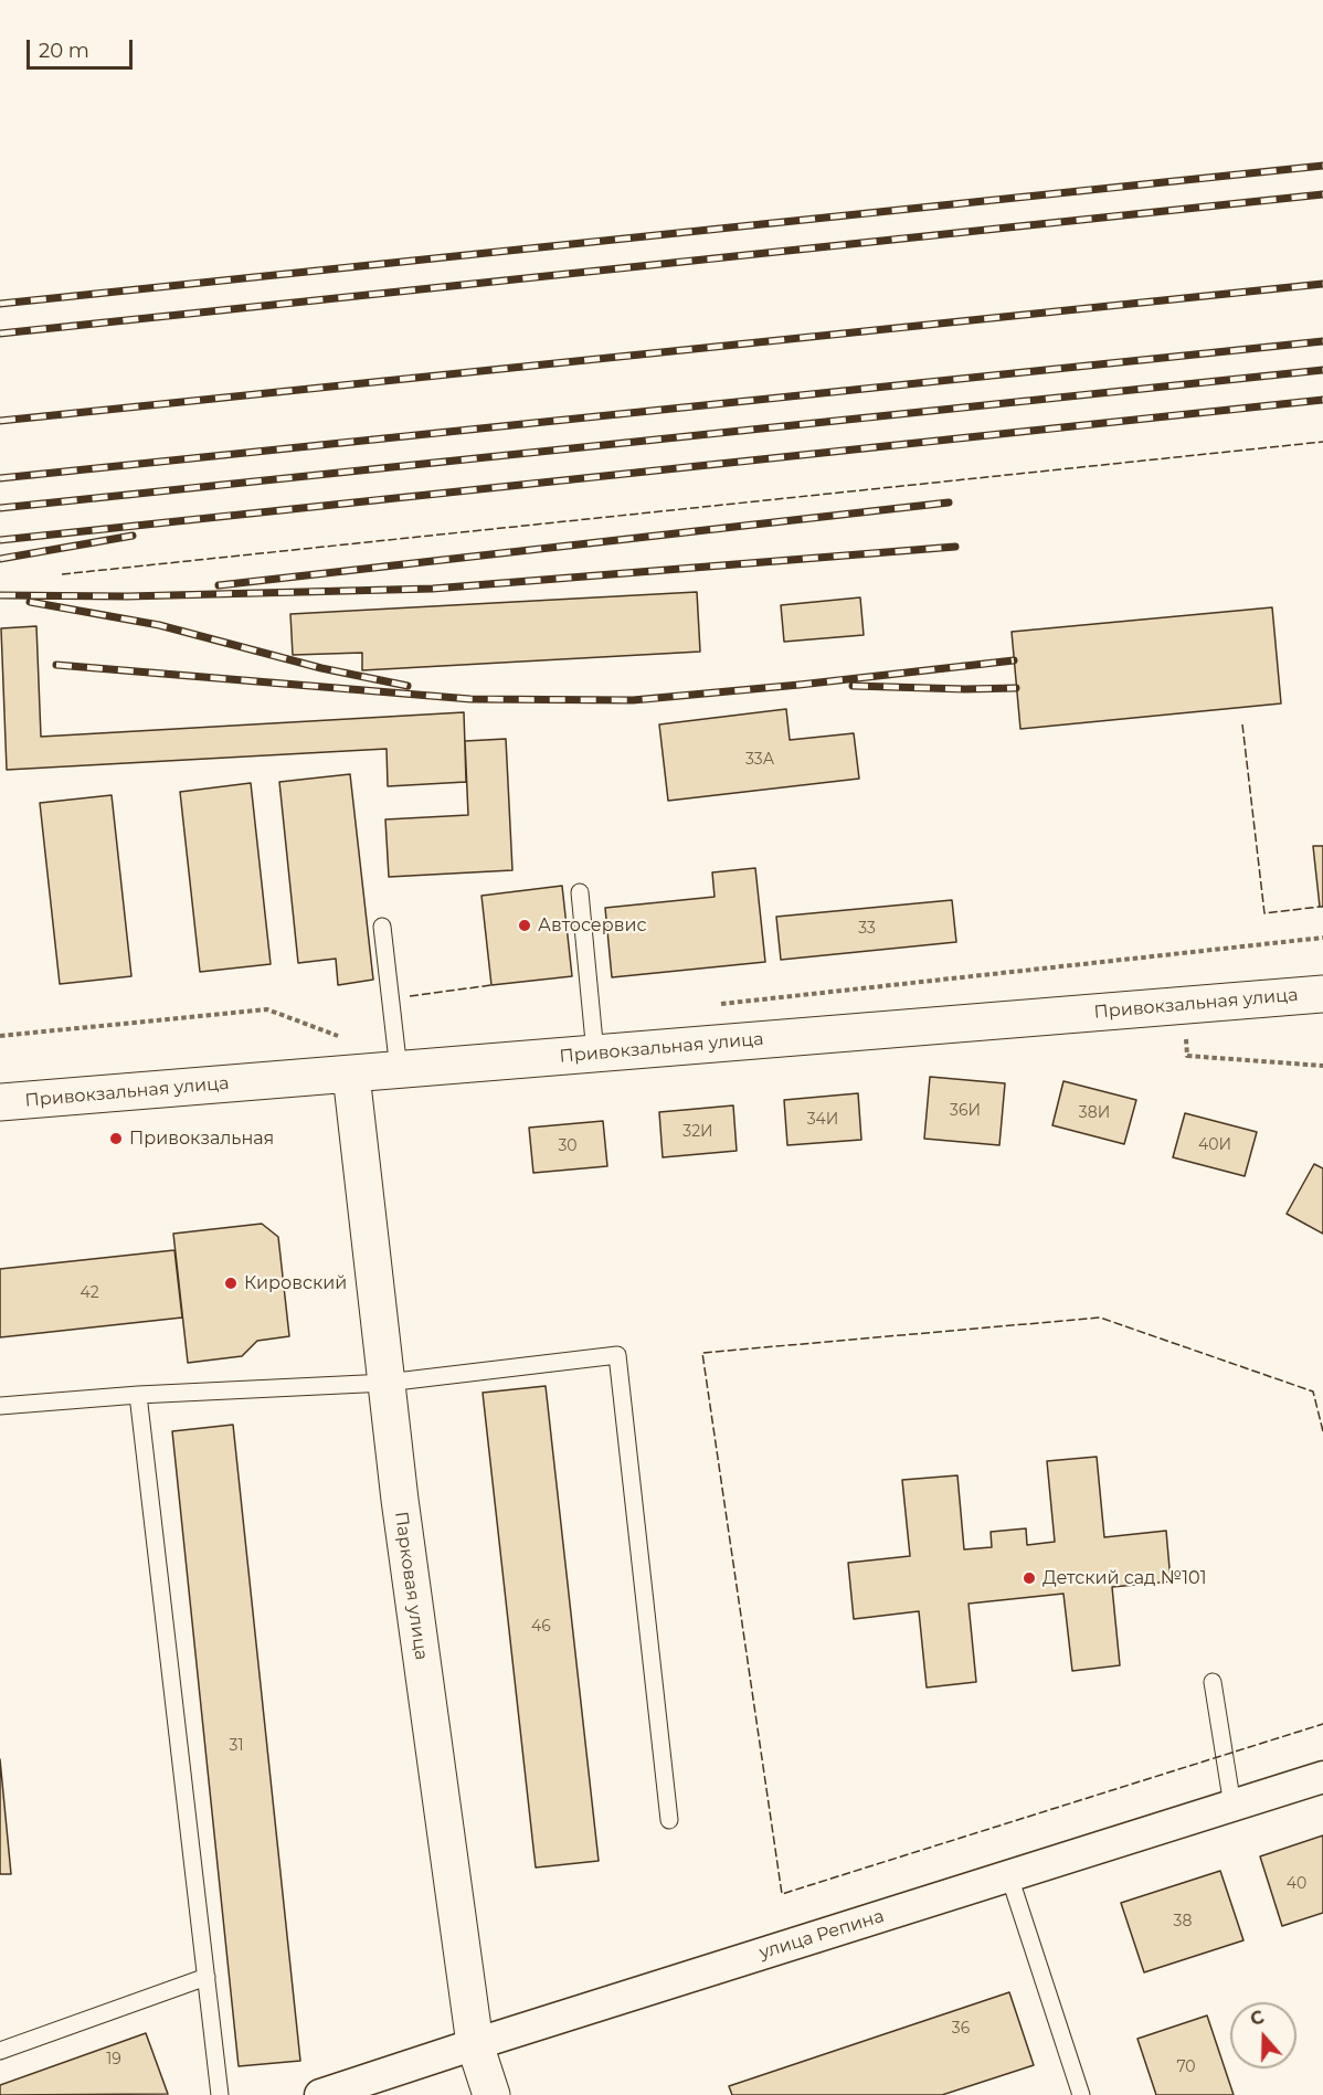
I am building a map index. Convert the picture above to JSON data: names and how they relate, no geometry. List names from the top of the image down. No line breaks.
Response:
{"streets":{"street":["Привокзальная улица","Парковая улица","улица Репина"]},"crossings":[["Привокзальная улица","Парковая улица"],["Парковая улица","улица Репина"]],"places":["Автосервис","Привокзальная","Кировский","Детский сад №101"],"house_numbers":["33А","33","36И","38И","34И","32И","40И","30","42","46","31","40","38","36","19","70"],"scale_bar":"20 m","north":"top"}
